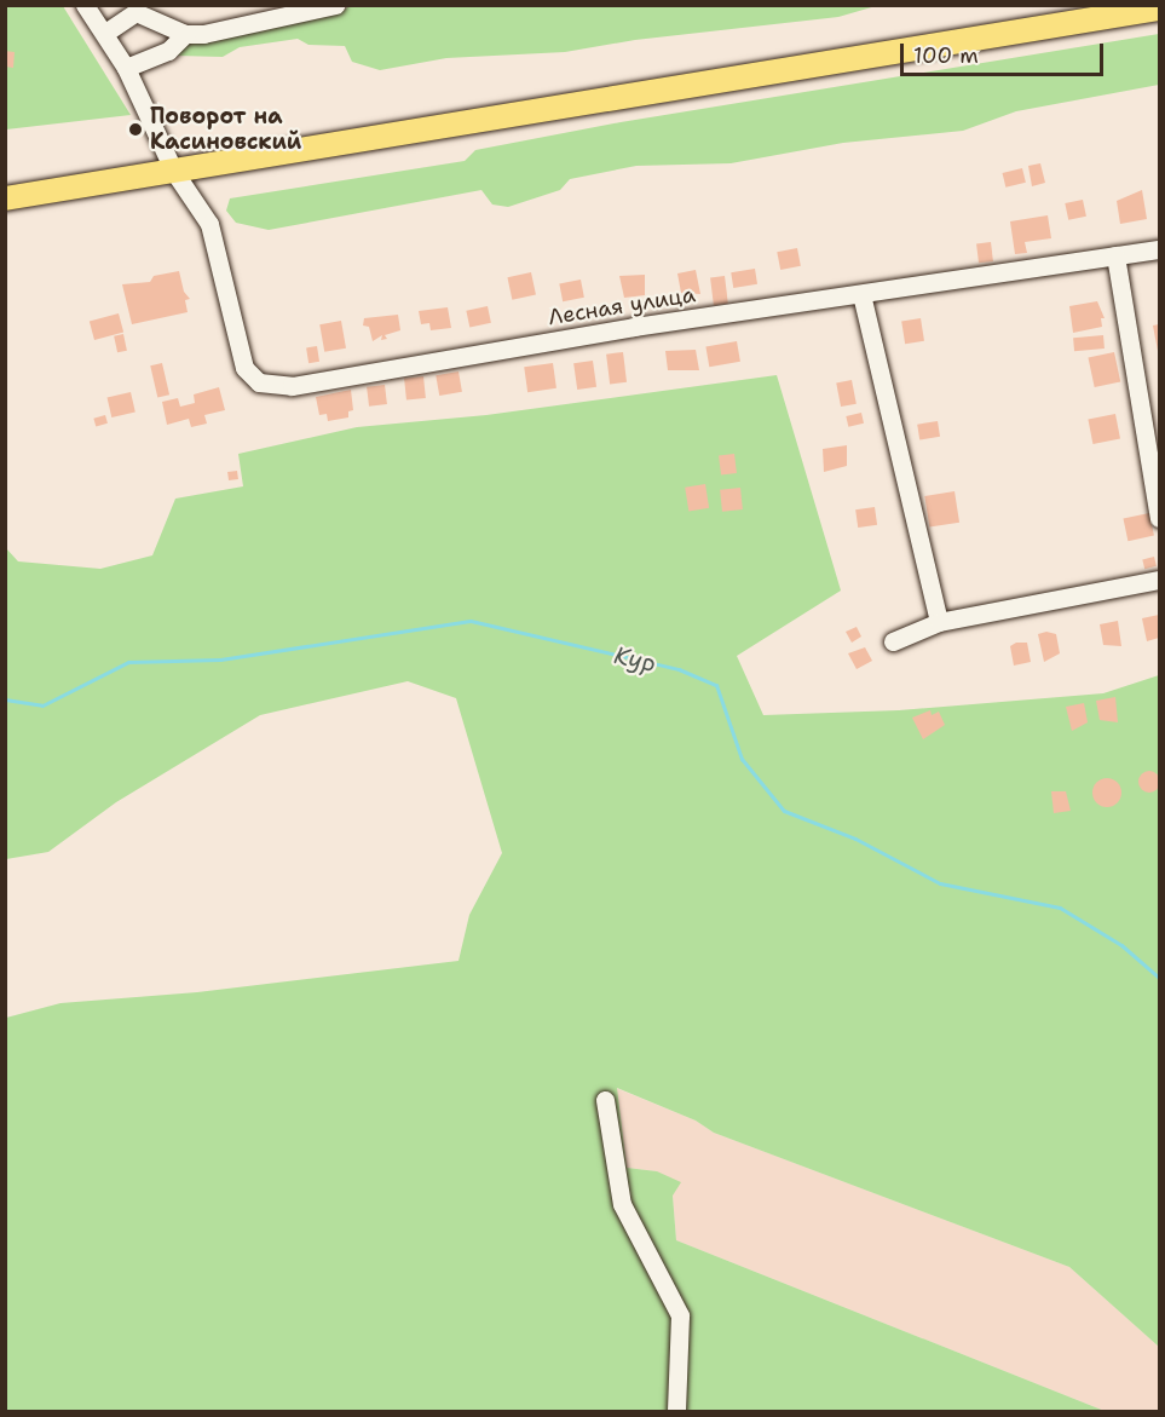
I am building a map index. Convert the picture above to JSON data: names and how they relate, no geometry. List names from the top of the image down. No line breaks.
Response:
{"streets":{"street":["Лесная улица"]},"water":["Кур"],"places":["Поворот на Касиновский"],"scale_bar":"100 m"}
